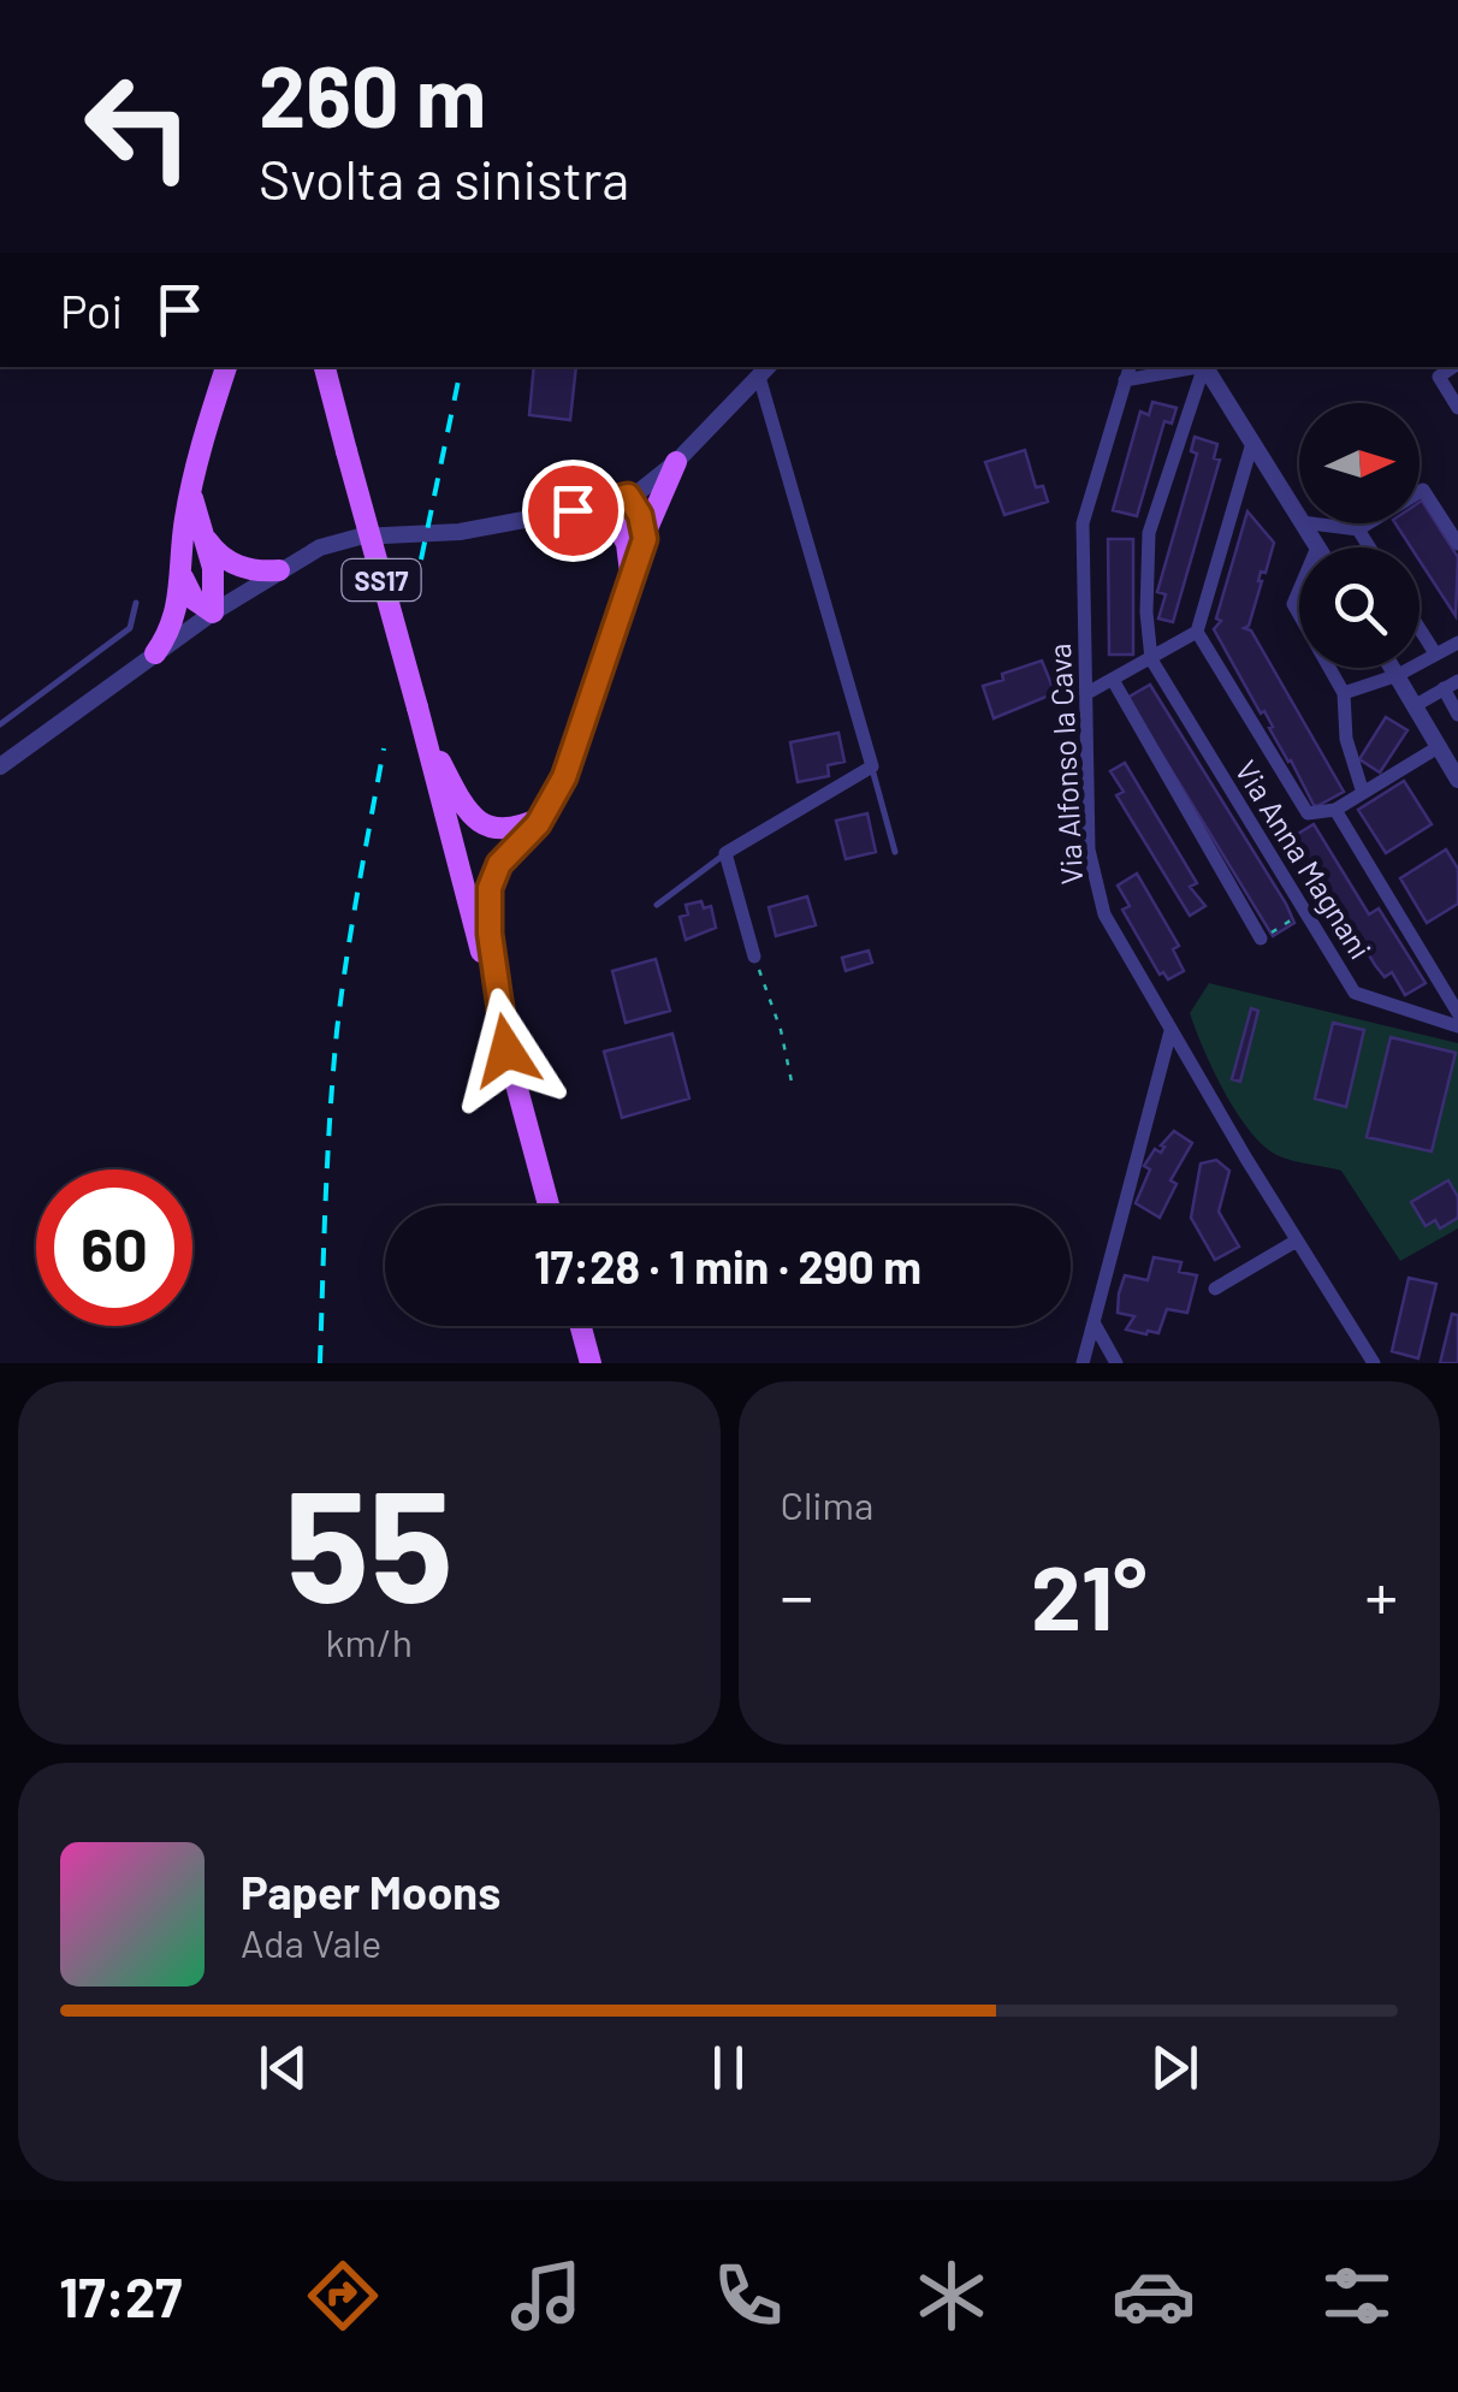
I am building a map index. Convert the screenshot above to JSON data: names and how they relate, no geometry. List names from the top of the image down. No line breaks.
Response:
{"streets":{"main road":["SS17"],"street":["Via Alfonso la Cava","Via Anna Magnani"]},"north":"right","page":{"turn":["260 m","Svolta a sinistra"],"then":"Poi","limit":"60","trip":"17:28 · 1 min · 290 m","tile":[["55","km/h"],"Clima"],"heat":["−","21°","+"],"song":["Paper Moons","Ada Vale"],"tabs":"17:27"}}
